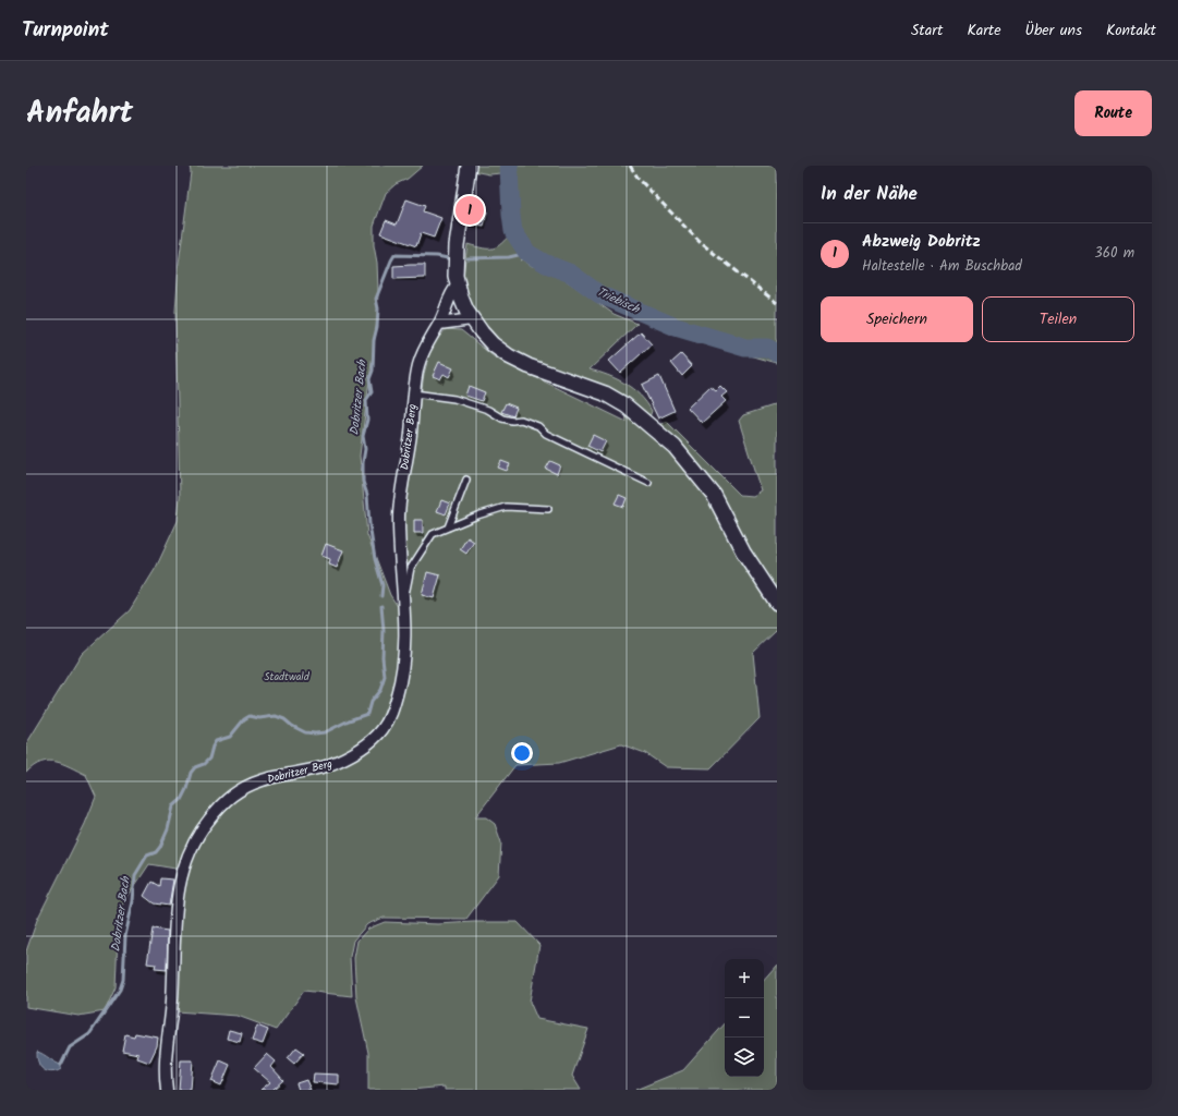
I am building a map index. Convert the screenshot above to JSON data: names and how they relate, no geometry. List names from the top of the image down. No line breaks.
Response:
{"streets":{"street":["Dobritzer Berg"]},"water":["Triebisch","Dobritzer Bach"],"parks":["Stadtwald"],"page":{"header":"Turnpoint","nav":["Start","Karte","Über uns","Kontakt"],"title":"Anfahrt","buttons":["Route",["Speichern","Teilen"]],"heading":"In der Nähe","pins":"1","list":[{"mark":"1","name":"Abzweig Dobritz","note":"Haltestelle · Am Buschbad","value":"360 m"}],"map_buttons":["+","−"]}}
